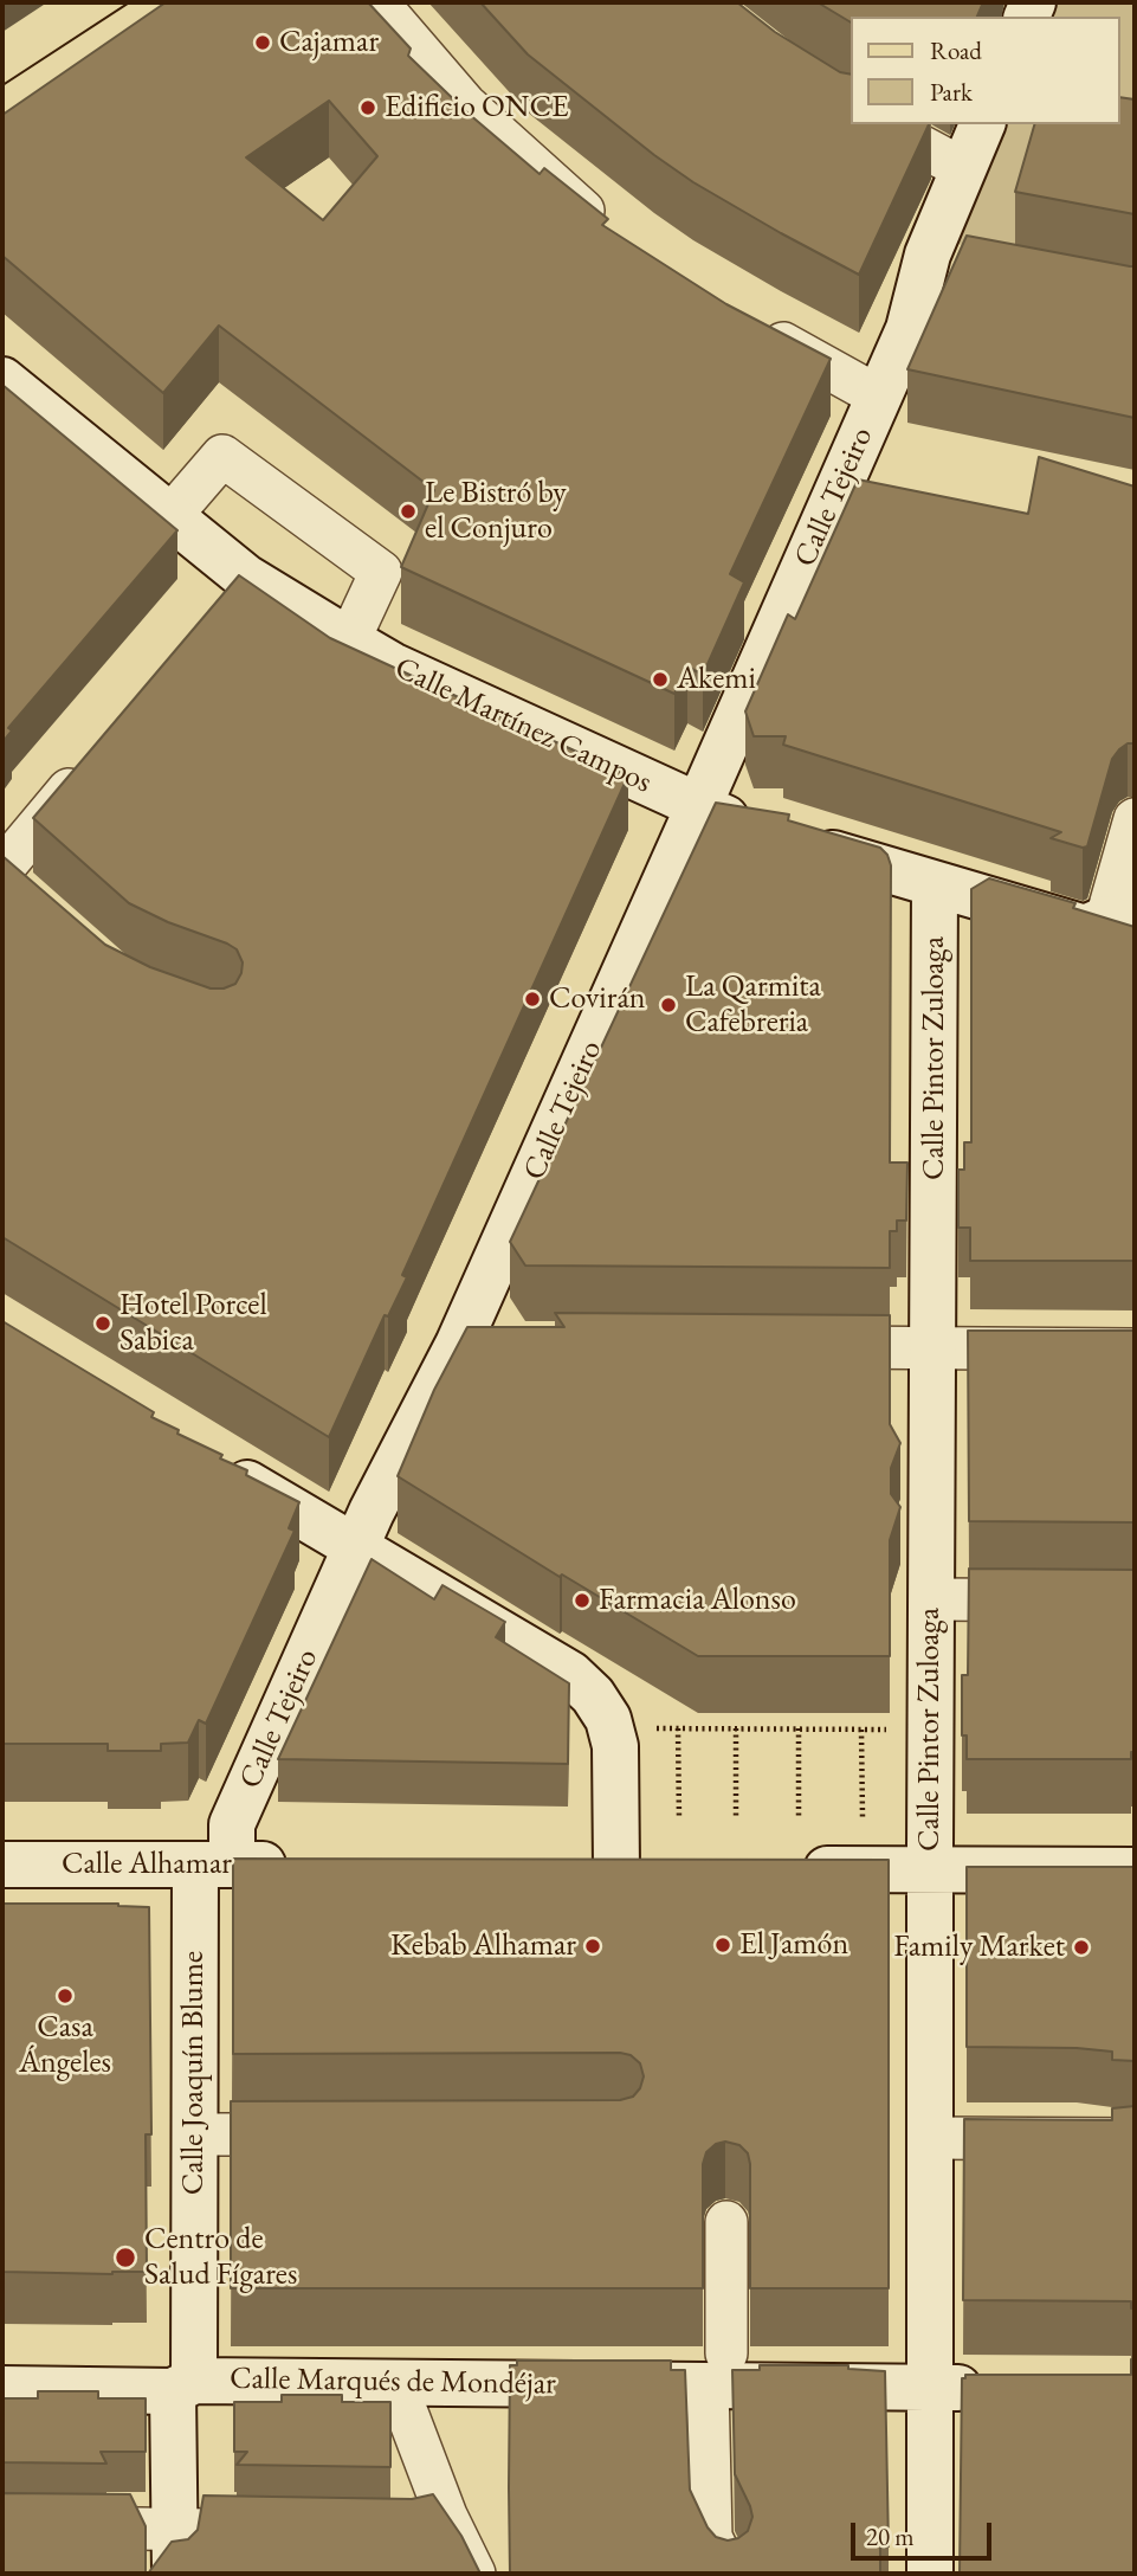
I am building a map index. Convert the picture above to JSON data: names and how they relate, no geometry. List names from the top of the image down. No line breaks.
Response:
{"streets":{"street":["Calle Tejeiro","Calle Martínez Campos","Calle Pintor Zuloaga","Calle Alhamar","Calle Joaquín Blume","Calle Marqués de Mondéjar"]},"crossings":[["Calle Tejeiro","Calle Martínez Campos"],["Calle Tejeiro","Calle Alhamar"],["Calle Tejeiro","Calle Joaquín Blume"],["Calle Martínez Campos","Calle Pintor Zuloaga"],["Calle Pintor Zuloaga","Calle Marqués de Mondéjar"],["Calle Alhamar","Calle Joaquín Blume"],["Calle Joaquín Blume","Calle Marqués de Mondéjar"]],"places":["Cajamar","Edificio ONCE","Le Bistró by el Conjuro","Akemi","Covirán","La Qarmita Cafebreria","Hotel Porcel Sabica","Farmacia Alonso","El Jamón","Kebab Alhamar","Family Market","Casa Ángeles","Centro de Salud Fígares"],"legend":["Road","Park"],"scale_bar":"20 m"}
